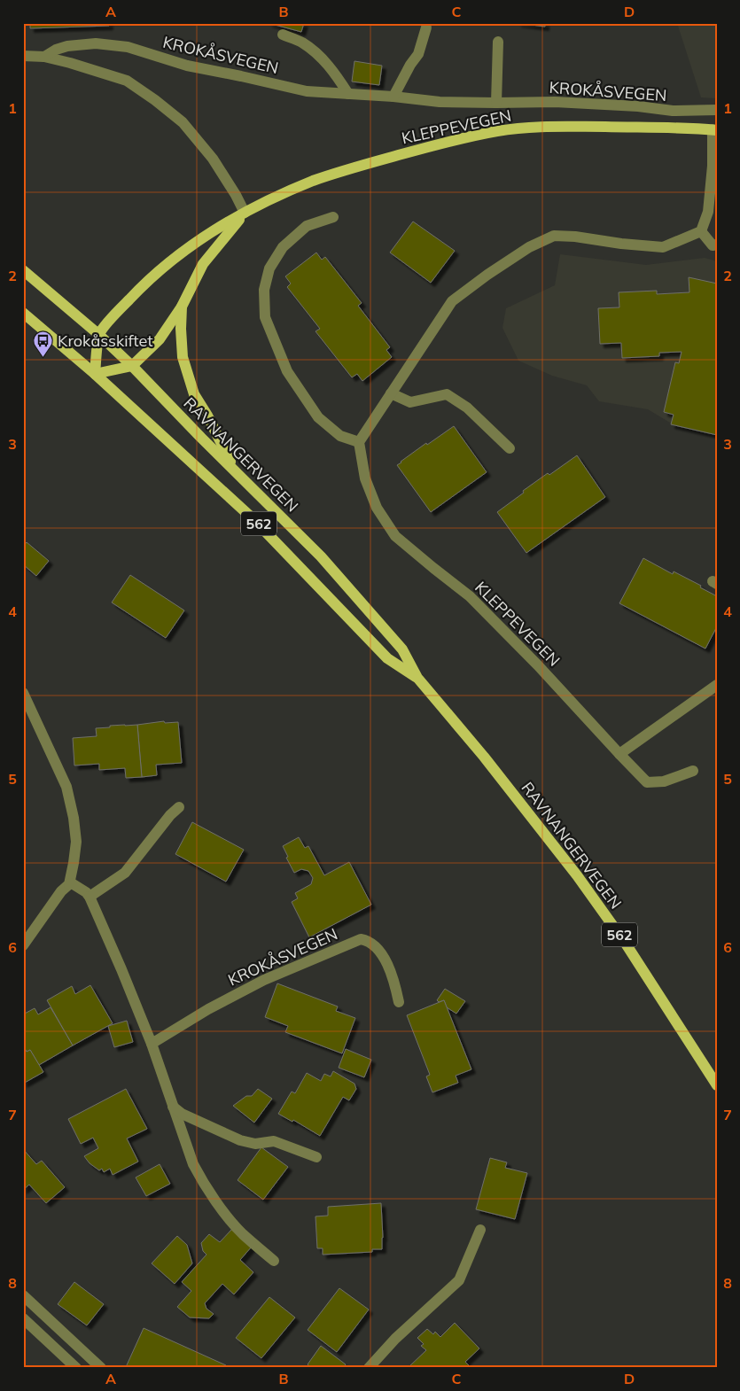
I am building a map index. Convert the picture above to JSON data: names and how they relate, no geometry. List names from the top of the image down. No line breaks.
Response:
{"streets":{"main road":["KLEPPEVEGEN","RAVNANGERVEGEN","562"],"street":["KROKÅSVEGEN"]},"crossings":[["KROKÅSVEGEN","KLEPPEVEGEN"],["KLEPPEVEGEN","RAVNANGERVEGEN"]],"places":{"bus stop":["Krokåsskiftet"]},"grid":{"columns":["A","B","C","D"],"rows":["1","2","3","4","5","6","7","8"]}}
